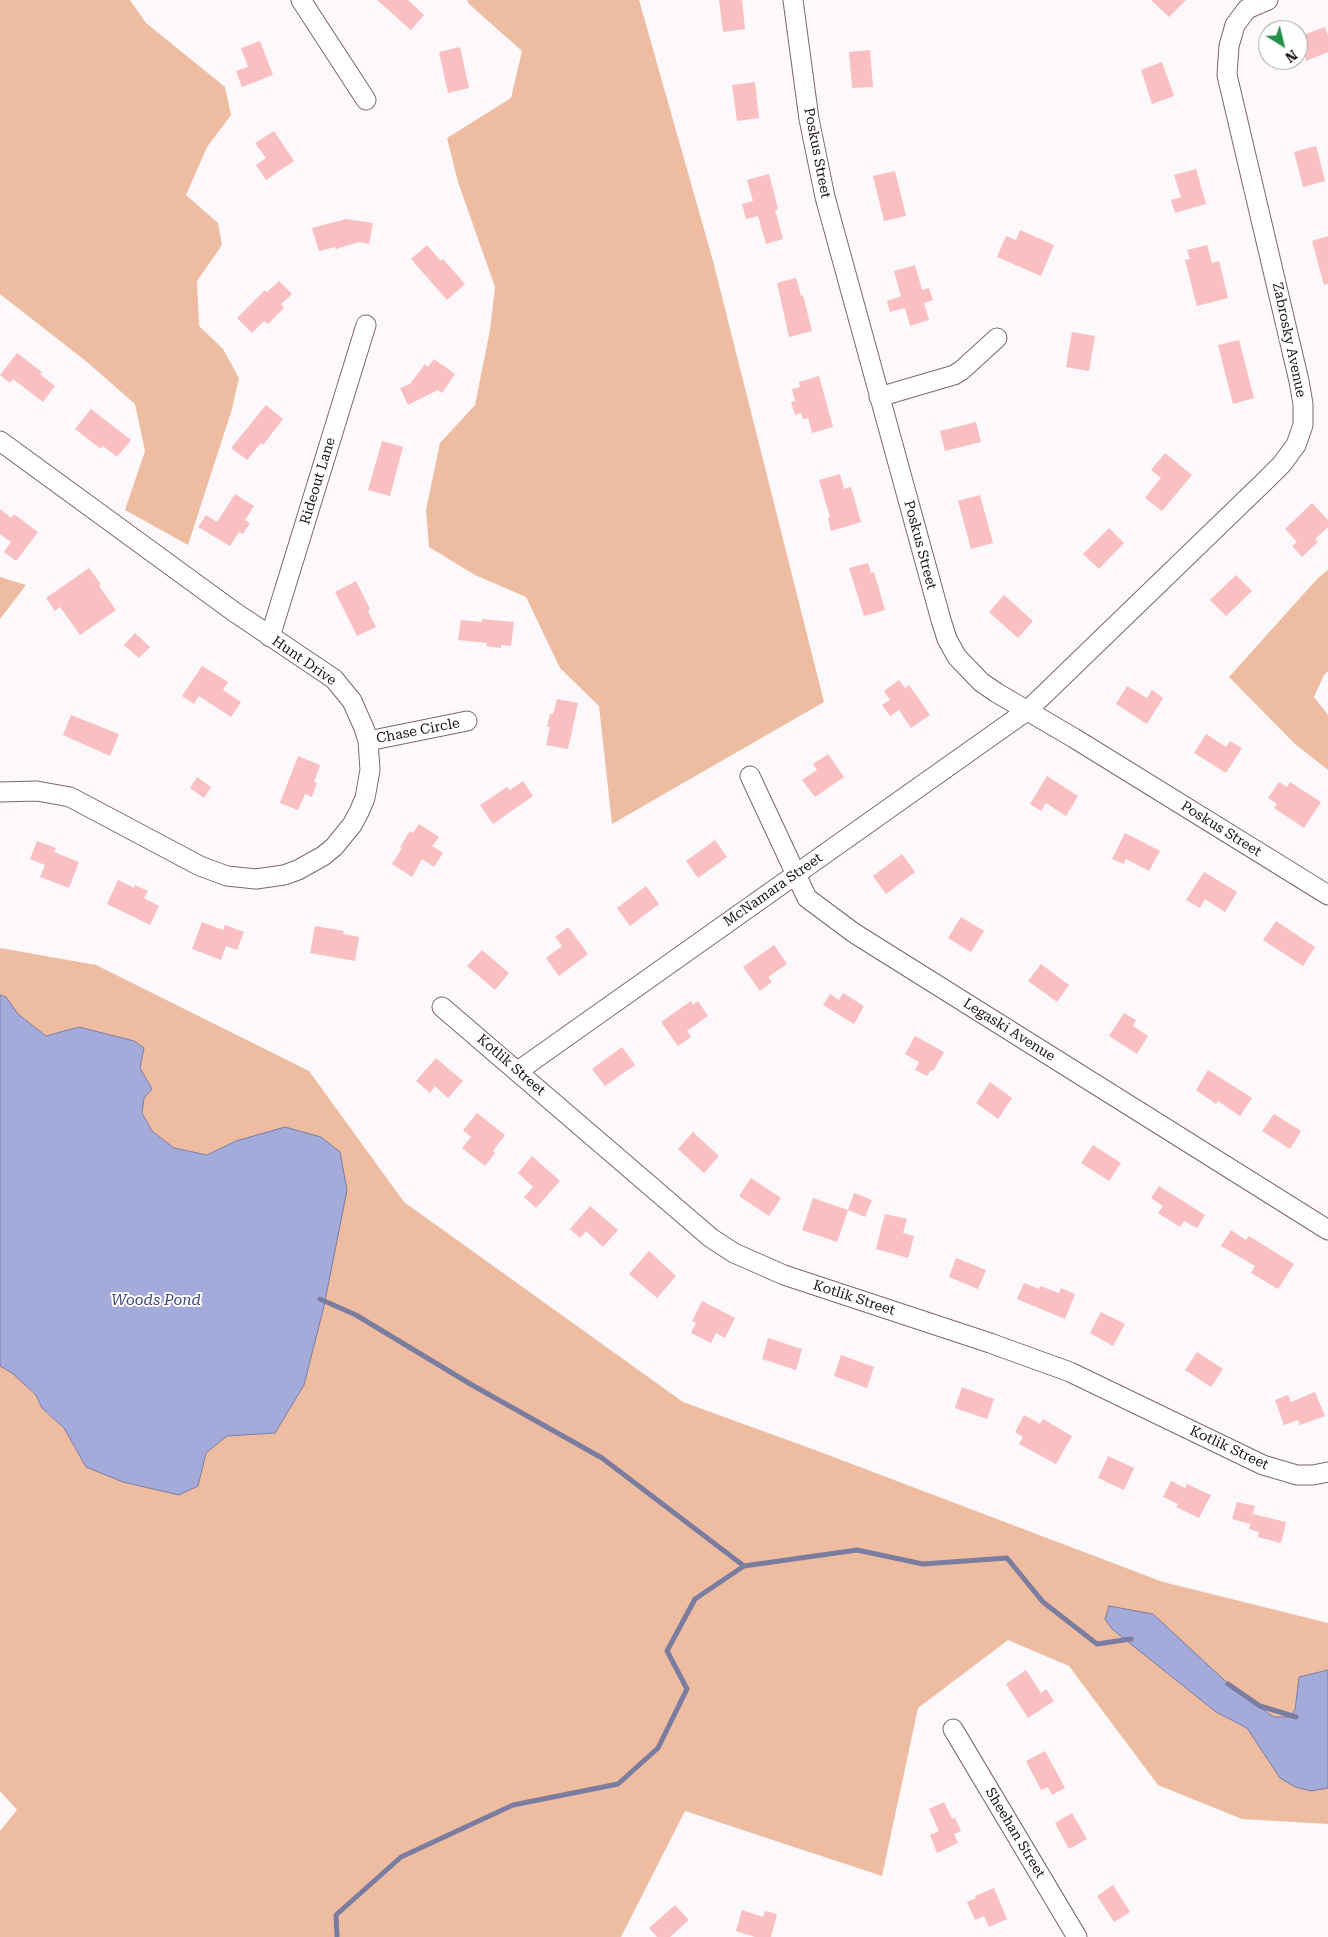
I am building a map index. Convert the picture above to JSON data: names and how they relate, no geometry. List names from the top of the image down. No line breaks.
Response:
{"streets":{"street":["Poskus Street","Zabrosky Avenue","Rideout Lane","Hunt Drive","Chase Circle","McNamara Street","Legaski Avenue","Kotlik Street","Sheehan Street"]},"crossings":[["Poskus Street","Zabrosky Avenue"],["Poskus Street","McNamara Street"],["Zabrosky Avenue","McNamara Street"],["Rideout Lane","Hunt Drive"],["Hunt Drive","Chase Circle"],["McNamara Street","Legaski Avenue"],["McNamara Street","Kotlik Street"]],"water":["Woods Pond"],"north":"bottom right"}
